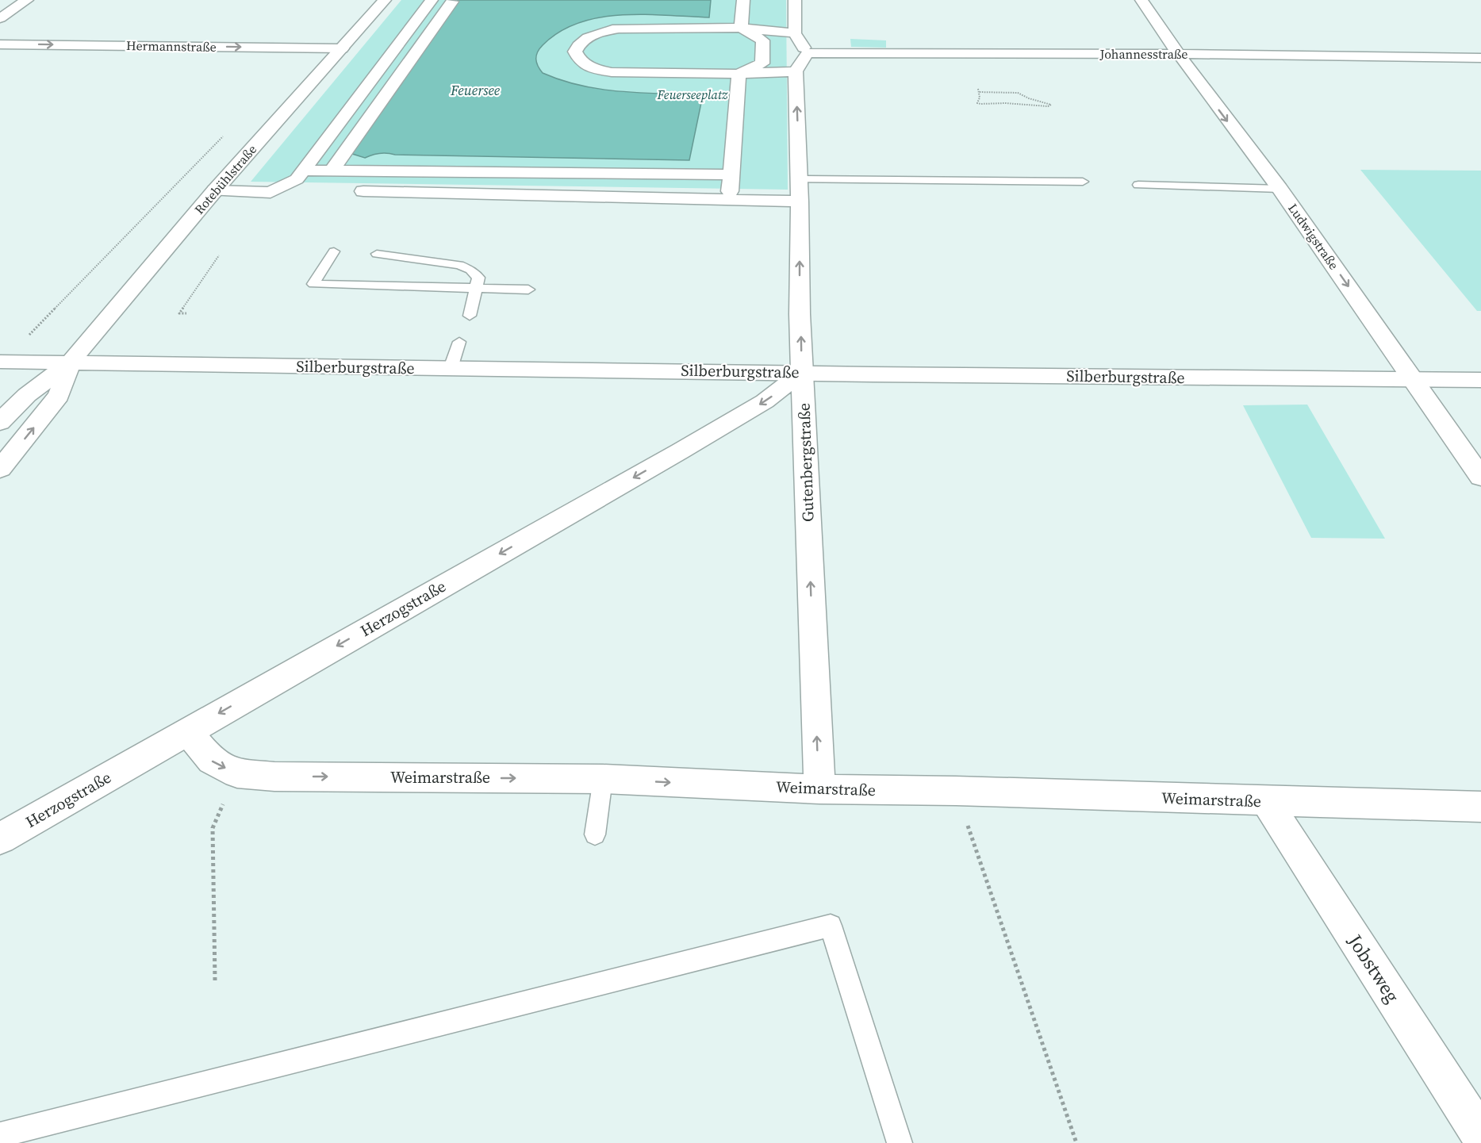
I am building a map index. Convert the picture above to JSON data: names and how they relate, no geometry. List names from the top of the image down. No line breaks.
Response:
{"streets":{"street":["Hermannstraße","Johannesstraße","Rotebühlstraße","Ludwigstraße","Silberburgstraße","Gutenbergstraße","Herzogstraße","Weimarstraße","Jobstweg"]},"crossings":[["Hermannstraße","Rotebühlstraße"],["Johannesstraße","Ludwigstraße"],["Rotebühlstraße","Silberburgstraße"],["Ludwigstraße","Silberburgstraße"],["Silberburgstraße","Gutenbergstraße"],["Silberburgstraße","Herzogstraße"],["Gutenbergstraße","Herzogstraße"],["Gutenbergstraße","Weimarstraße"],["Herzogstraße","Weimarstraße"],["Weimarstraße","Jobstweg"]],"one_way":["Ludwigstraße","Gutenbergstraße","Herzogstraße","Weimarstraße"],"water":["Feuersee"],"parks":["Feuerseeplatz"]}
